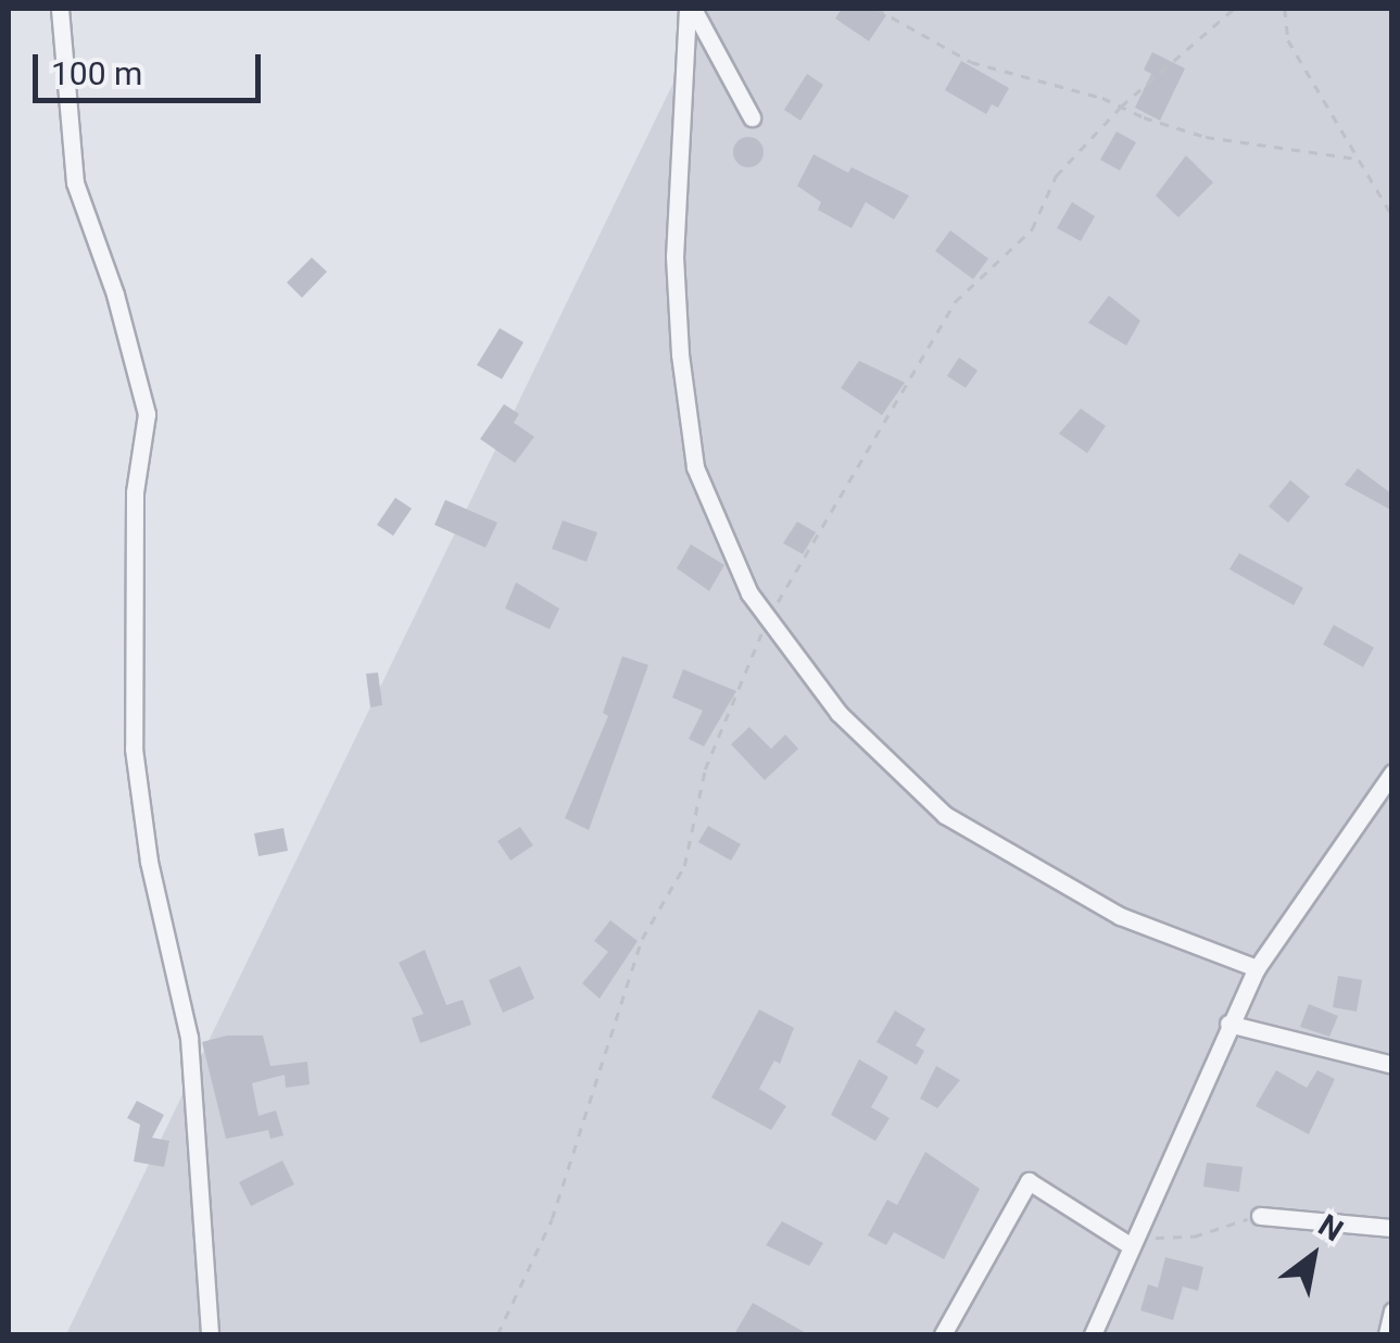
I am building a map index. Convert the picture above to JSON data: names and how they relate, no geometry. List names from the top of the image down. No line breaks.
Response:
{"scale_bar":"100 m","north":"top right"}
